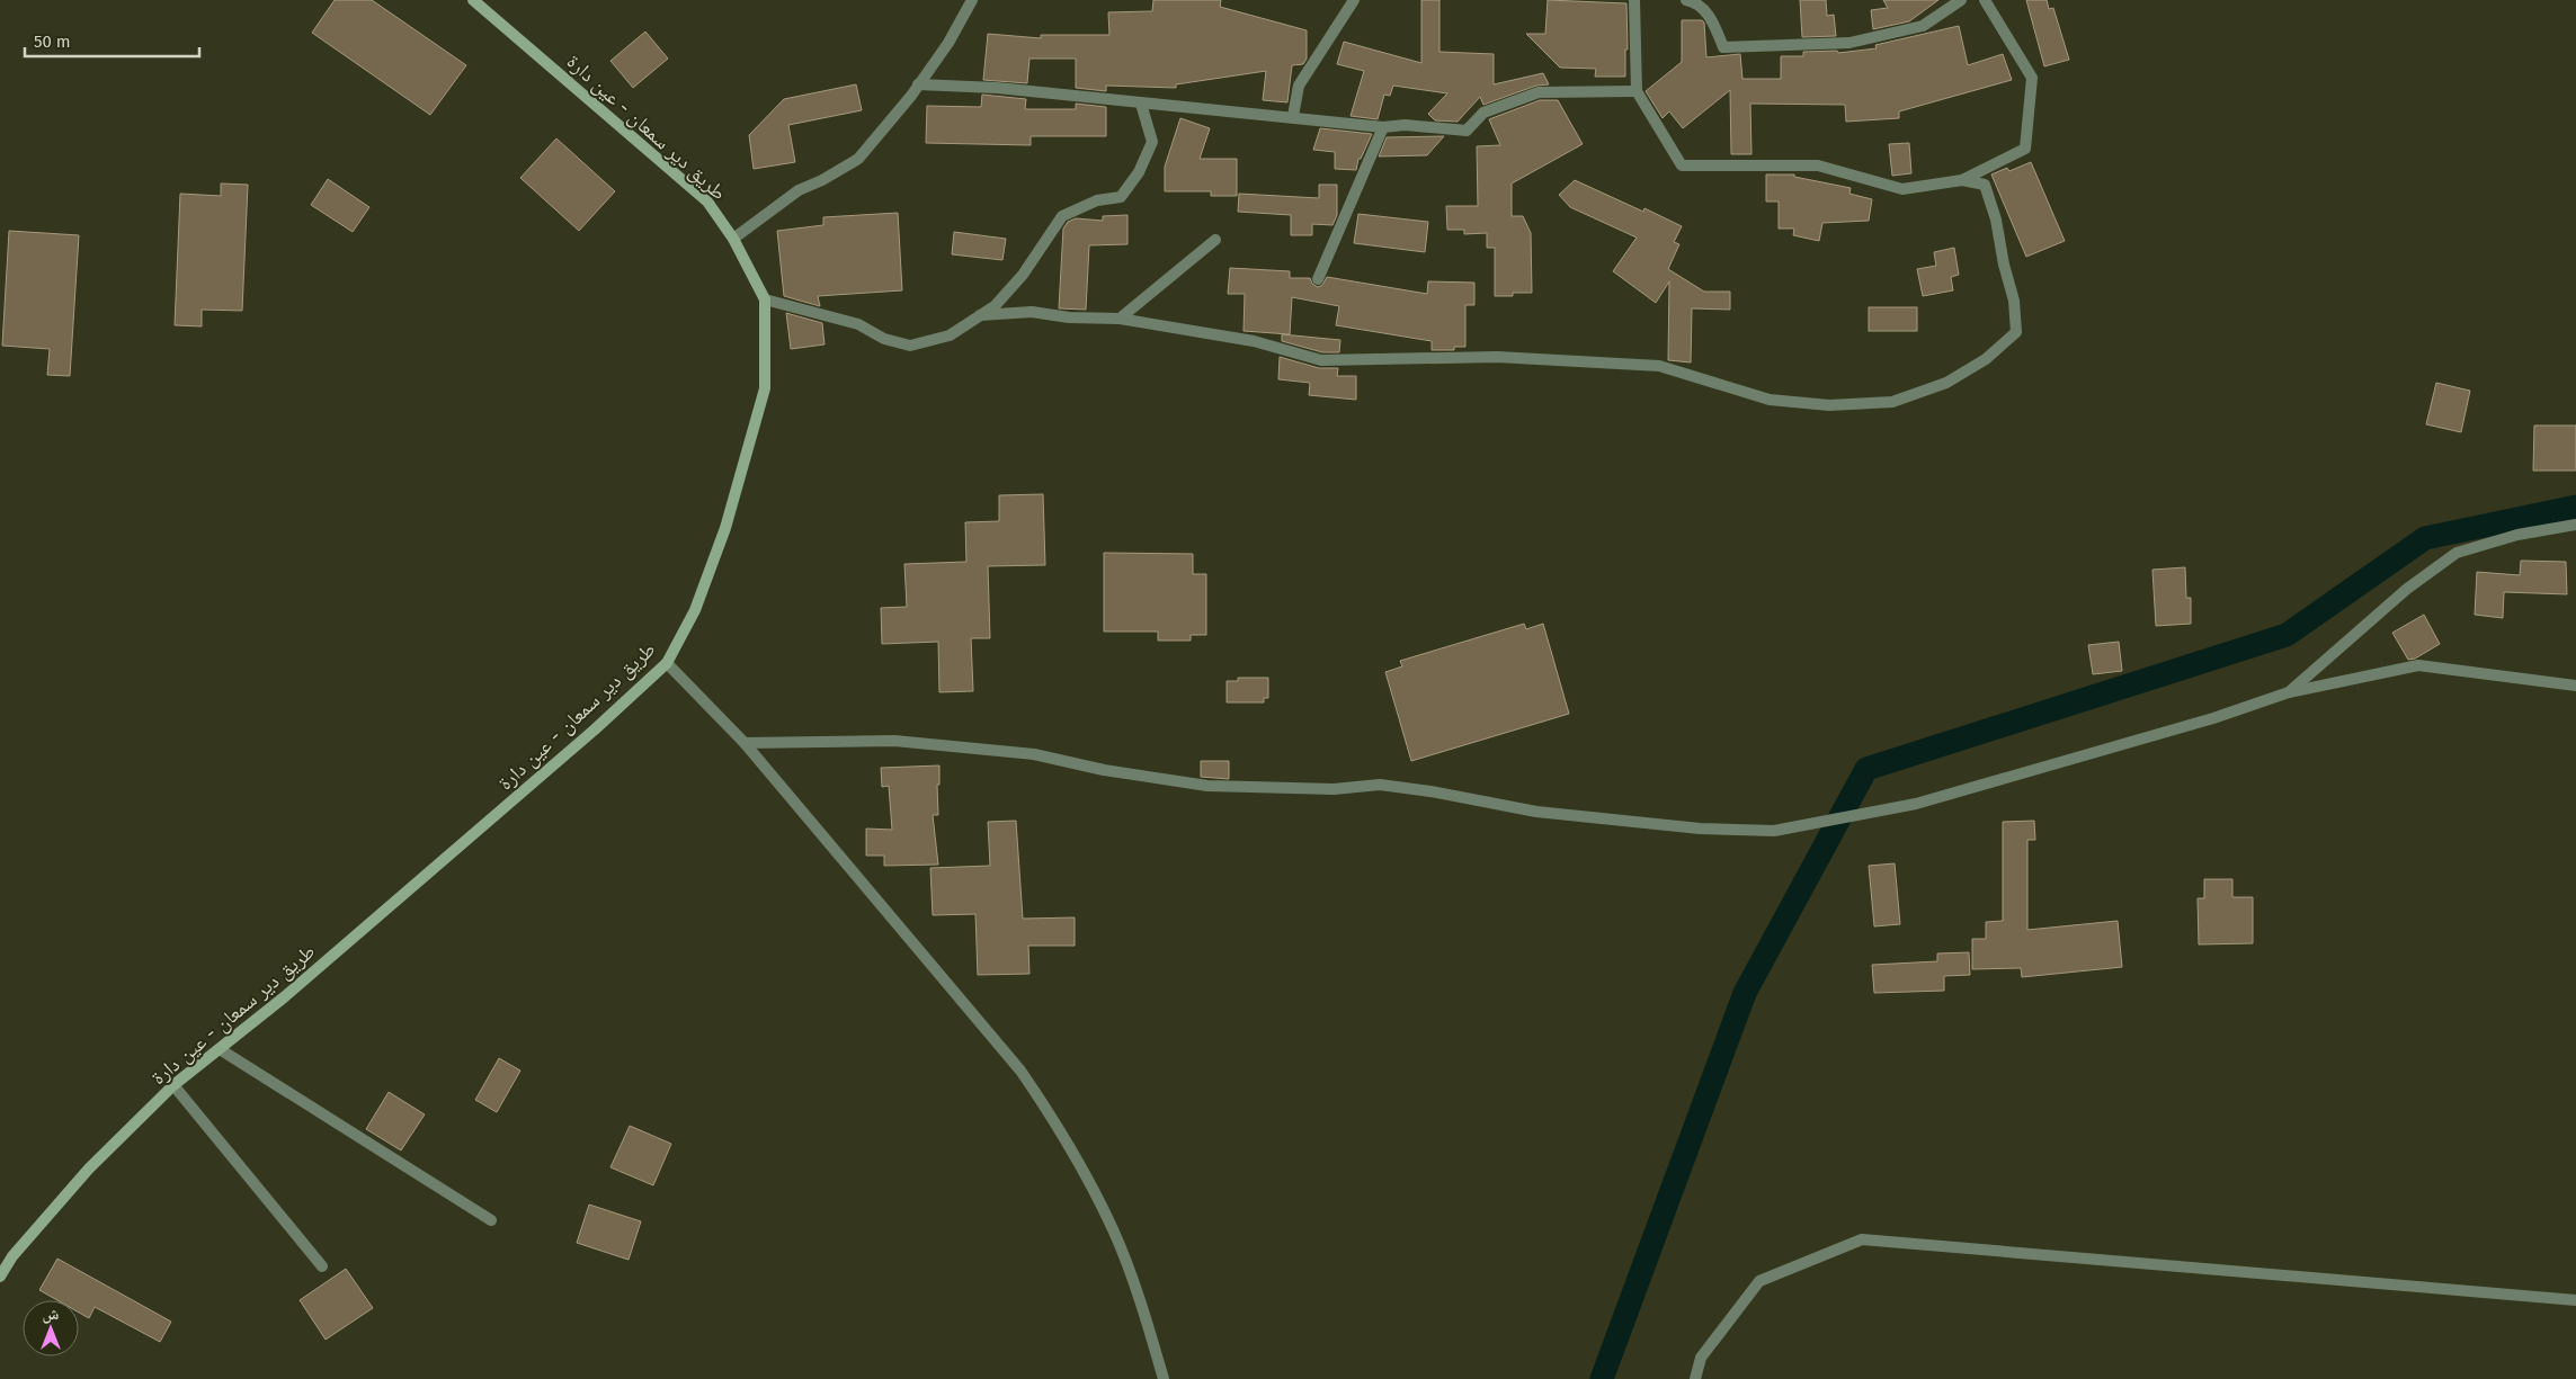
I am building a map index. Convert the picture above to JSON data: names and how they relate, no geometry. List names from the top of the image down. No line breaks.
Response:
{"streets":{"main road":["طريق دير سمعان - عين دارة"]},"scale_bar":"50 m","north":"top"}
